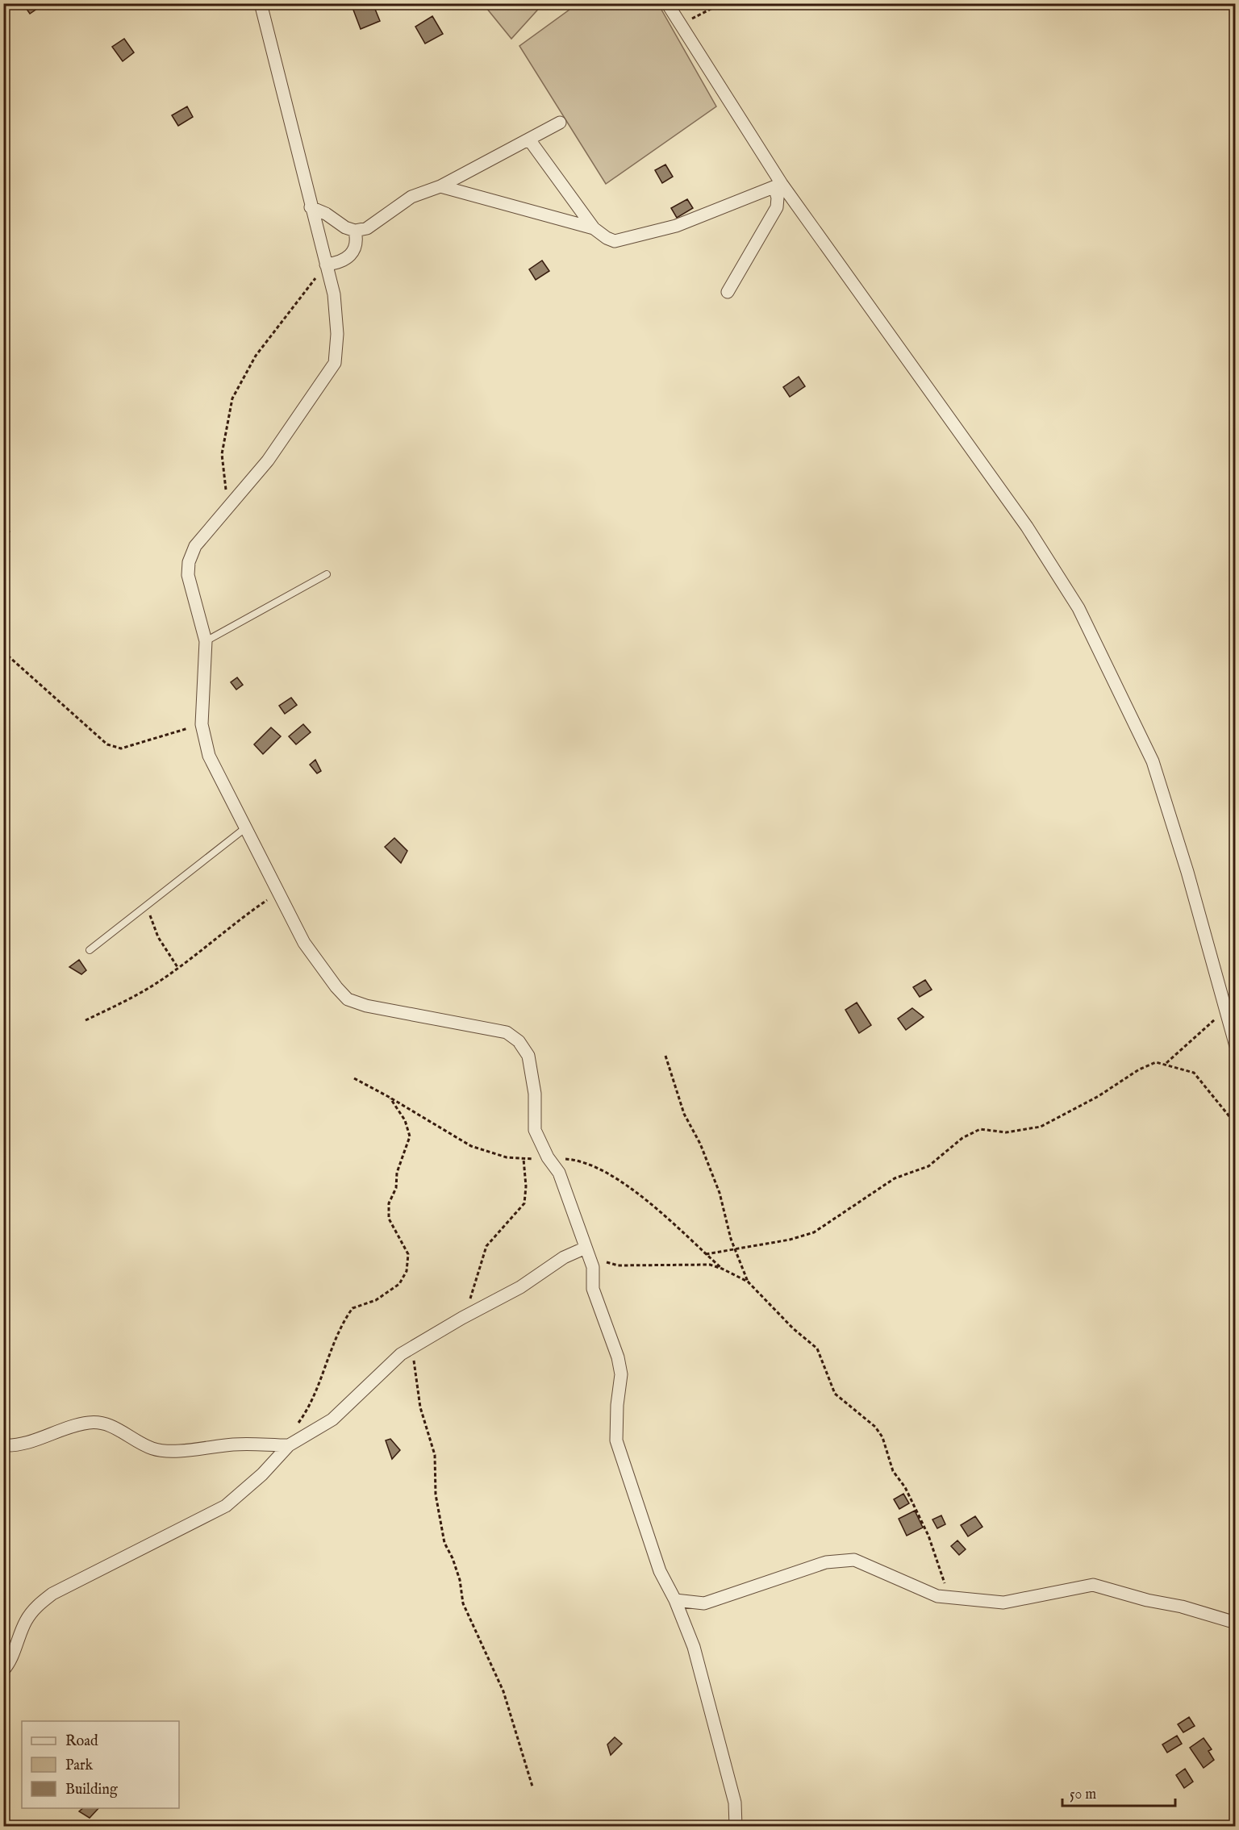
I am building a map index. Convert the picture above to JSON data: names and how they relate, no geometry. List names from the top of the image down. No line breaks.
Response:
{"legend":["Road","Park","Building"],"scale_bar":"50 m"}
